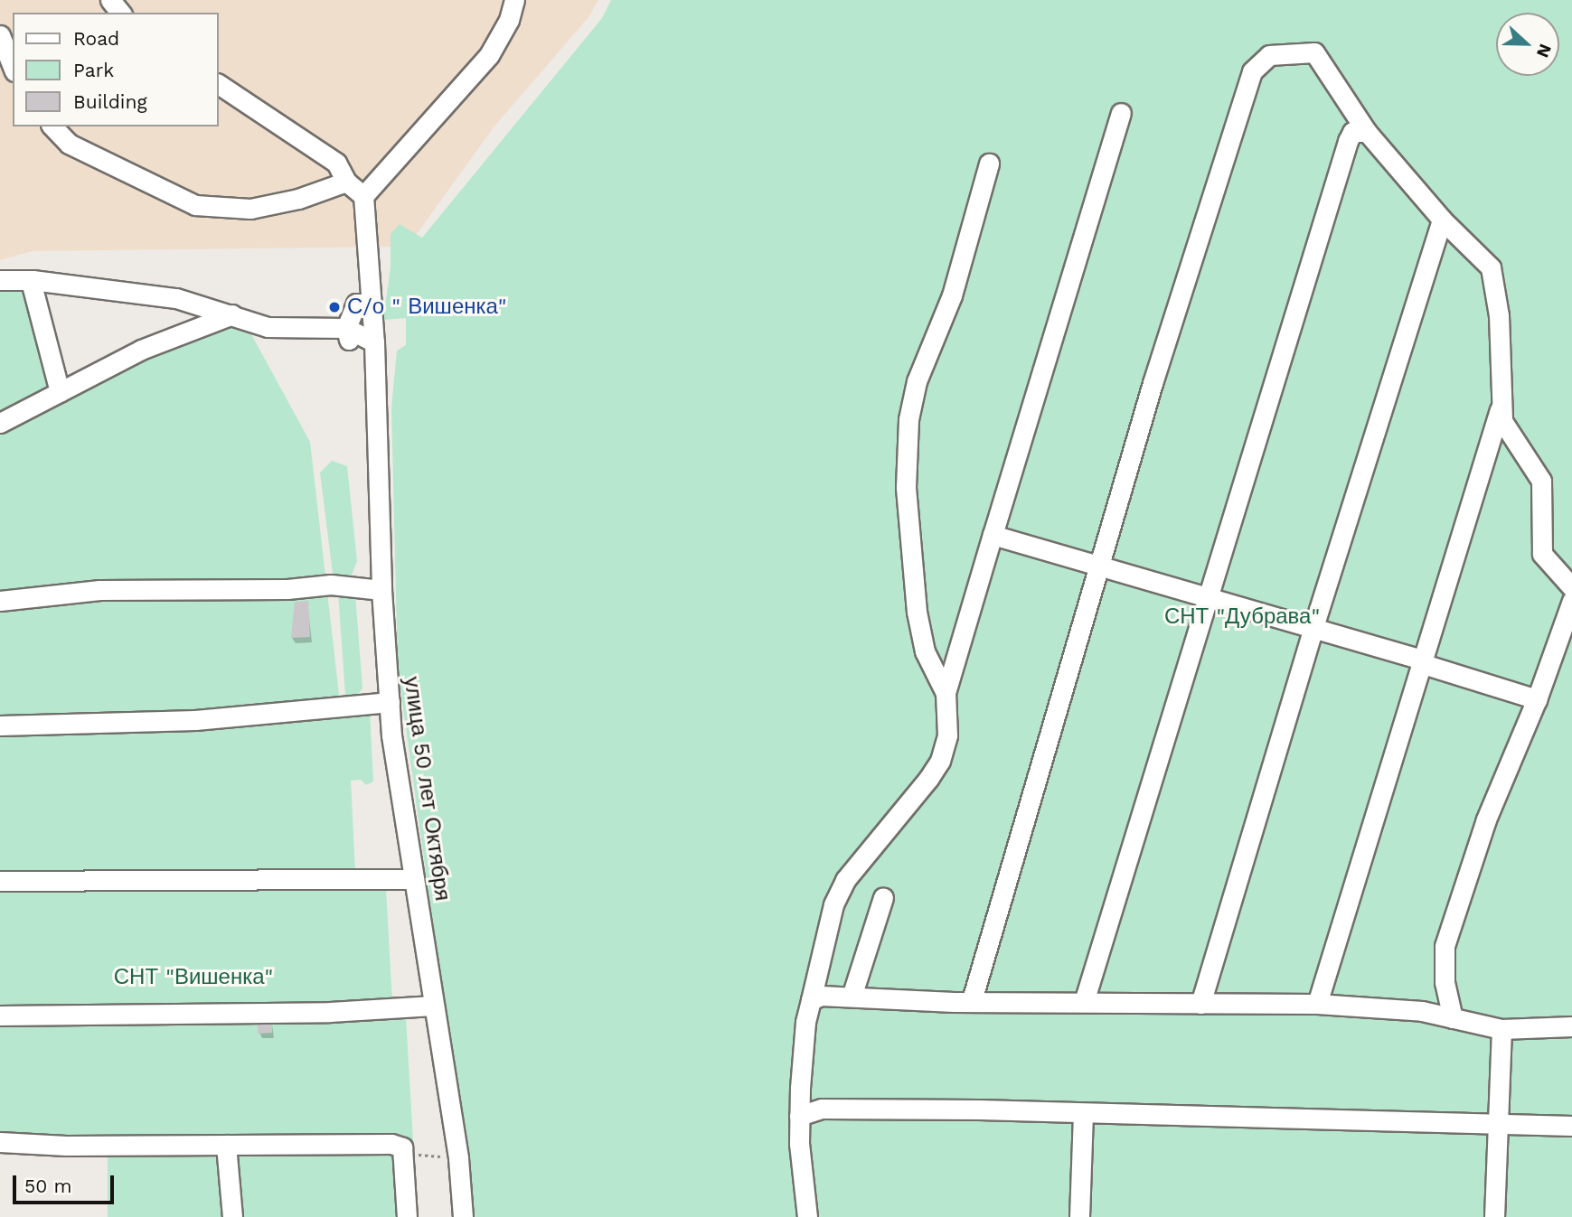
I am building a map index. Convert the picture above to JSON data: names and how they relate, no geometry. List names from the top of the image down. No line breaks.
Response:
{"streets":{"street":["улица 50 лет Октября"]},"parks":["СНТ \"Дубрава\"","СНТ \"Вишенка\""],"places":["С/о \" Вишенка\""],"legend":["Road","Park","Building"],"scale_bar":"50 m","north":"right"}
